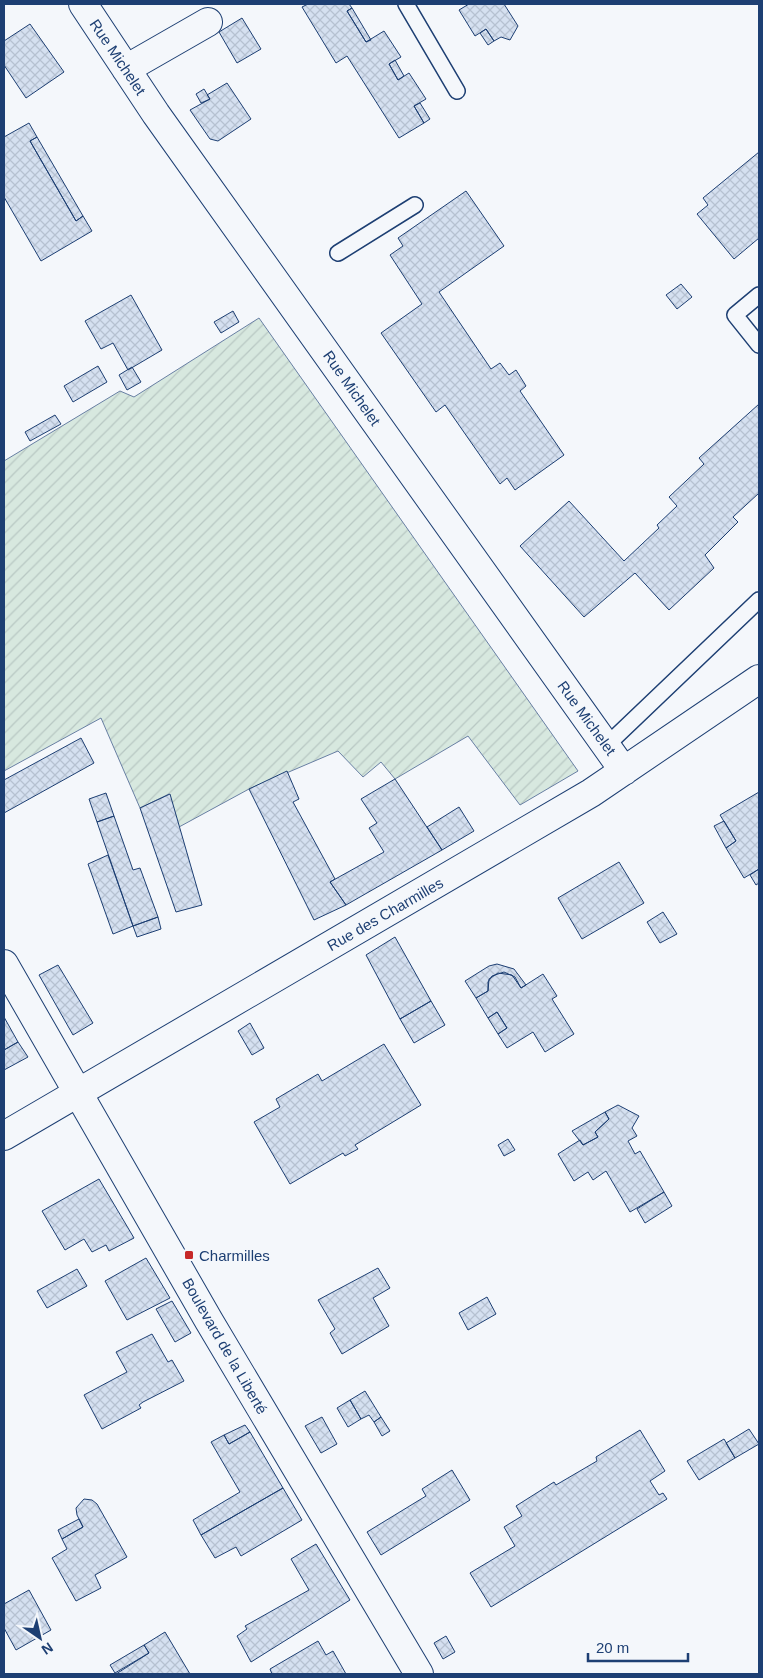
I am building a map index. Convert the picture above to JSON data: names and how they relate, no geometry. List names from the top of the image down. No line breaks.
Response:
{"streets":{"street":["Rue Michelet","Rue des Charmilles","Boulevard de la Liberté"]},"crossings":[["Rue Michelet","Rue des Charmilles"],["Rue des Charmilles","Boulevard de la Liberté"]],"places":{"transit":["Charmilles"]},"scale_bar":"20 m","north":"bottom right"}
